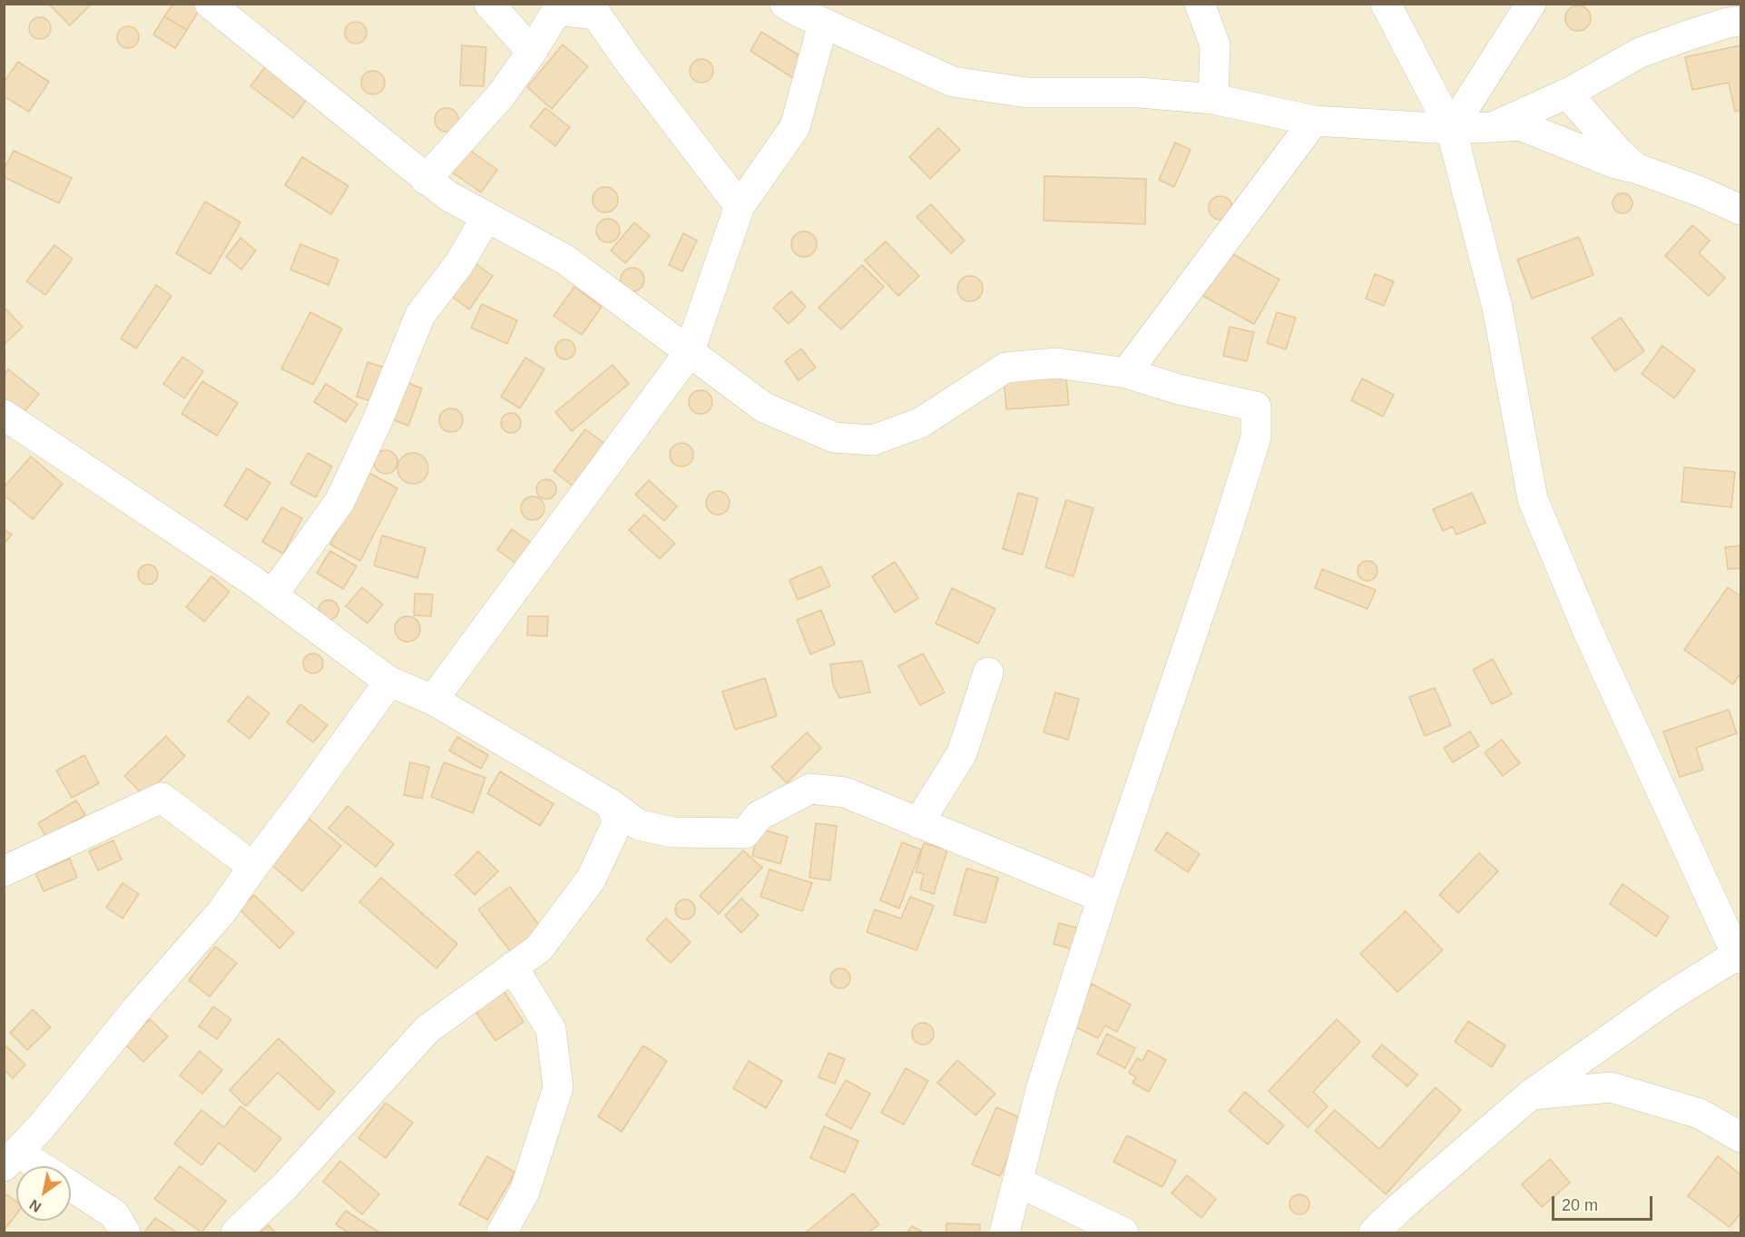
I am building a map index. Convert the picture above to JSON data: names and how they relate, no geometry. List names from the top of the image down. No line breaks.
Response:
{"scale_bar":"20 m","north":"bottom left"}
